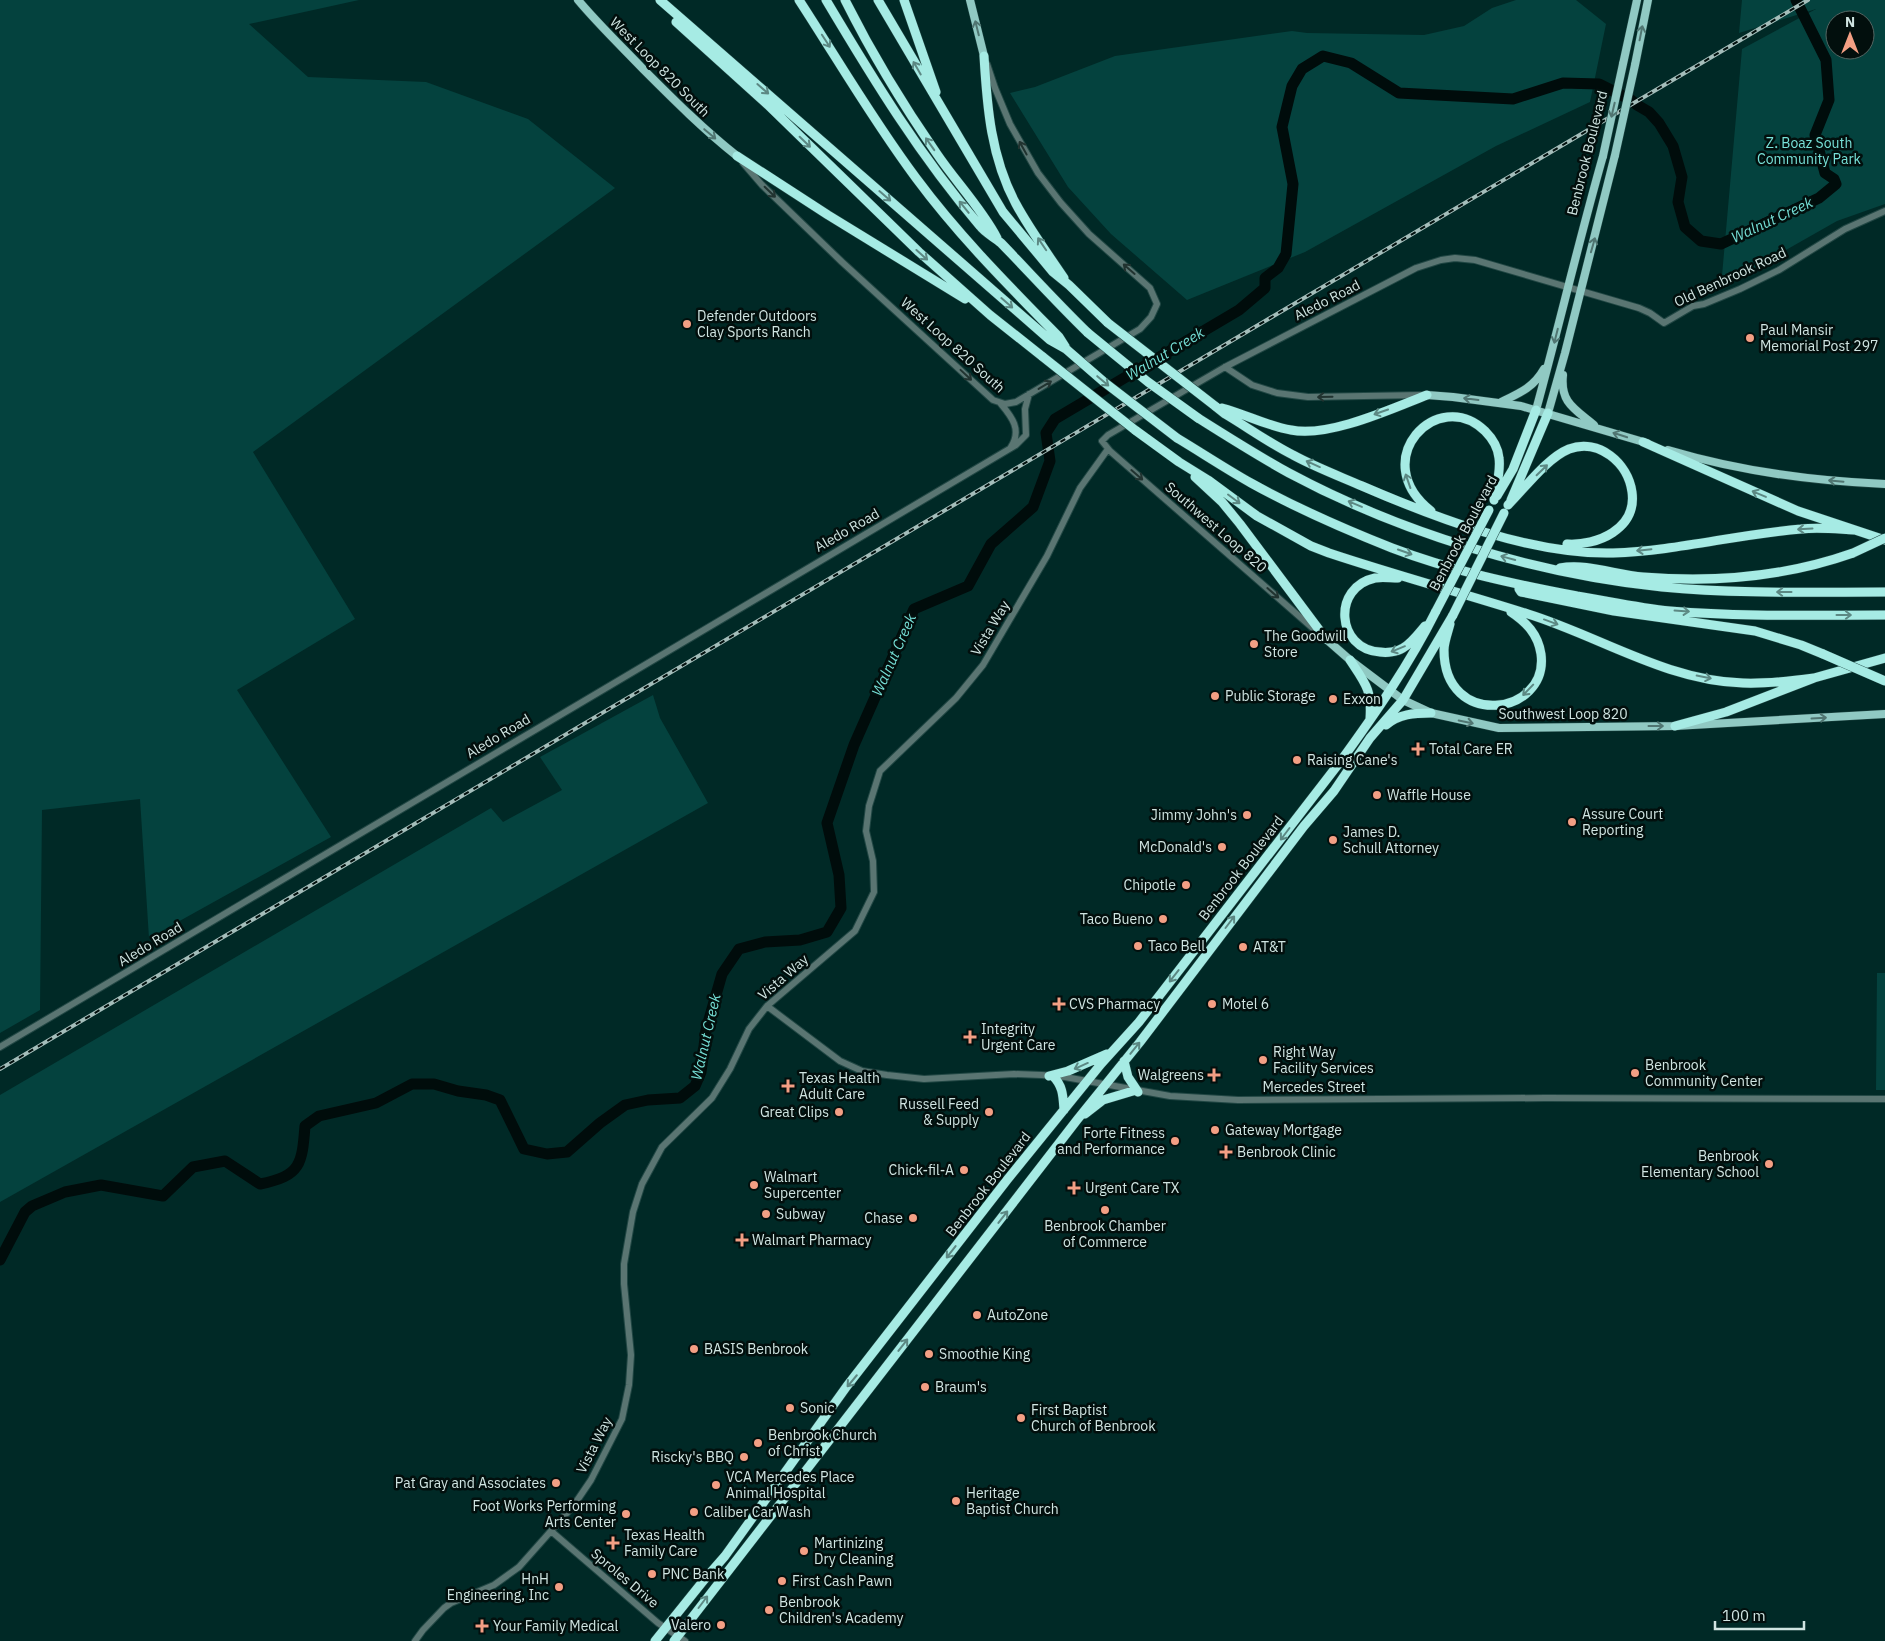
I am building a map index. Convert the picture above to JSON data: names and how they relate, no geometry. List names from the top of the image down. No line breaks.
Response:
{"streets":{"highway":["Benbrook Boulevard"],"main road":["West Loop 820 South","Southwest Loop 820"],"street":["Old Benbrook Road","Aledo Road","Vista Way","Mercedes Street","Sproles Drive"]},"crossings":[["West Loop 820 South","Aledo Road"],["Benbrook Boulevard","Old Benbrook Road"],["Benbrook Boulevard","Aledo Road"],["Benbrook Boulevard","Southwest Loop 820"],["Benbrook Boulevard","Mercedes Street"],["Benbrook Boulevard","Sproles Drive"],["Old Benbrook Road","Aledo Road"],["Aledo Road","Southwest Loop 820"],["Southwest Loop 820","Vista Way"],["Vista Way","Mercedes Street"],["Vista Way","Sproles Drive"]],"one_way":["Southwest Loop 820"],"water":["Walnut Creek"],"parks":["Z. Boaz South Community Park"],"places":{"other":["Defender Outdoors Clay Sports Ranch","Paul Mansir Memorial Post 297","The Goodwill Store","Public Storage","Exxon","Raising Cane's","Waffle House","Jimmy John's","Assure Court Reporting","James D. Schull Attorney","McDonald's","Chipotle","Taco Bueno","Taco Bell","AT&T","Motel 6","Right Way Facility Services","Benbrook Community Center","Great Clips","Russell Feed & Supply","Gateway Mortgage","Forte Fitness and Performance","Benbrook Elementary School","Chick-fil-A","Walmart Supercenter","Benbrook Chamber of Commerce","Subway","Chase","AutoZone","BASIS Benbrook","Smoothie King","Braum's","Sonic","First Baptist Church of Benbrook","Benbrook Church of Christ","Riscky's BBQ","Pat Gray and Associates","VCA Mercedes Place Animal Hospital","Heritage Baptist Church","Caliber Car Wash","Foot Works Performing Arts Center","Martinizing Dry Cleaning","PNC Bank","First Cash Pawn","HnH Engineering, Inc","Benbrook Children's Academy","Valero"],"health":["Total Care ER","CVS Pharmacy","Integrity Urgent Care","Walgreens","Texas Health Adult Care","Benbrook Clinic","Urgent Care TX","Walmart Pharmacy","Texas Health Family Care","Your Family Medical"]},"scale_bar":"100 m","north":"top"}
